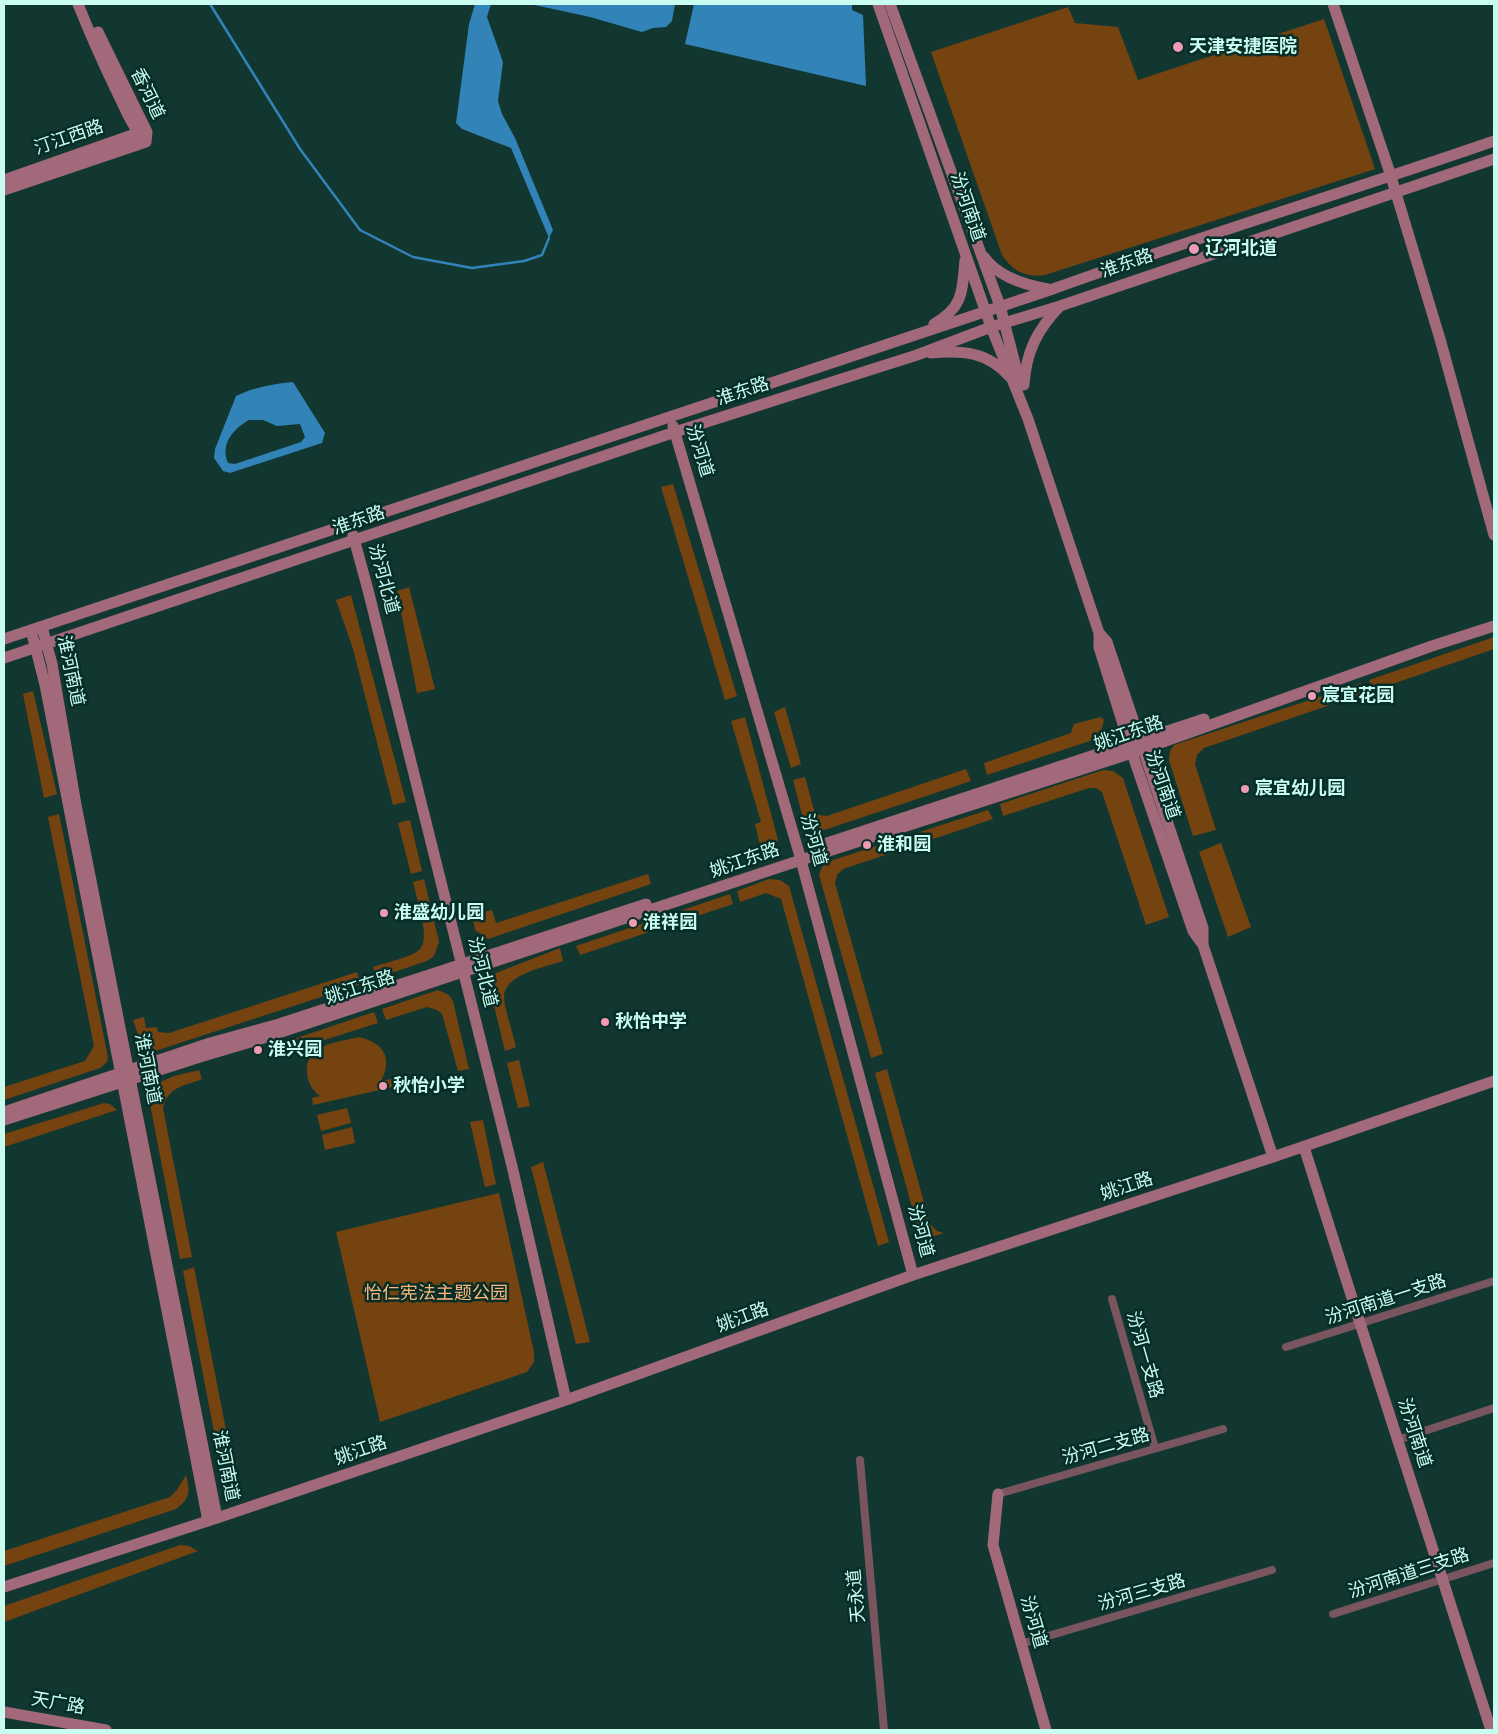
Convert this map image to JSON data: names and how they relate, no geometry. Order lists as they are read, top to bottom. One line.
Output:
{"streets":{"main road":["香河道","汀江西路","汾河南道","淮东路","汾河道","汾河北道","淮河南道","姚江东路","姚江路","天广路"],"street":["汾河南道一支路","汾河一支路","汾河二支路","汾河南道三支路","汾河三支路","天永道"]},"crossings":[["香河道","汀江西路"],["汾河南道","淮东路"],["汾河南道","姚江东路"],["汾河南道","姚江路"],["汾河南道","汾河南道一支路"],["汾河南道","汾河南道三支路"],["淮东路","汾河道"],["淮东路","汾河北道"],["淮东路","淮河南道"],["汾河道","姚江东路"],["汾河道","姚江路"],["汾河道","汾河二支路"],["汾河道","汾河三支路"],["汾河北道","姚江东路"],["汾河北道","姚江路"],["淮河南道","姚江东路"],["淮河南道","姚江路"],["汾河一支路","汾河二支路"]],"parks":["怡仁宪法主题公园"],"places":["天津安捷医院","辽河北道","宸宜花园","宸宜幼儿园","淮和园","淮盛幼儿园","淮祥园","秋怡中学","淮兴园","秋怡小学"]}
